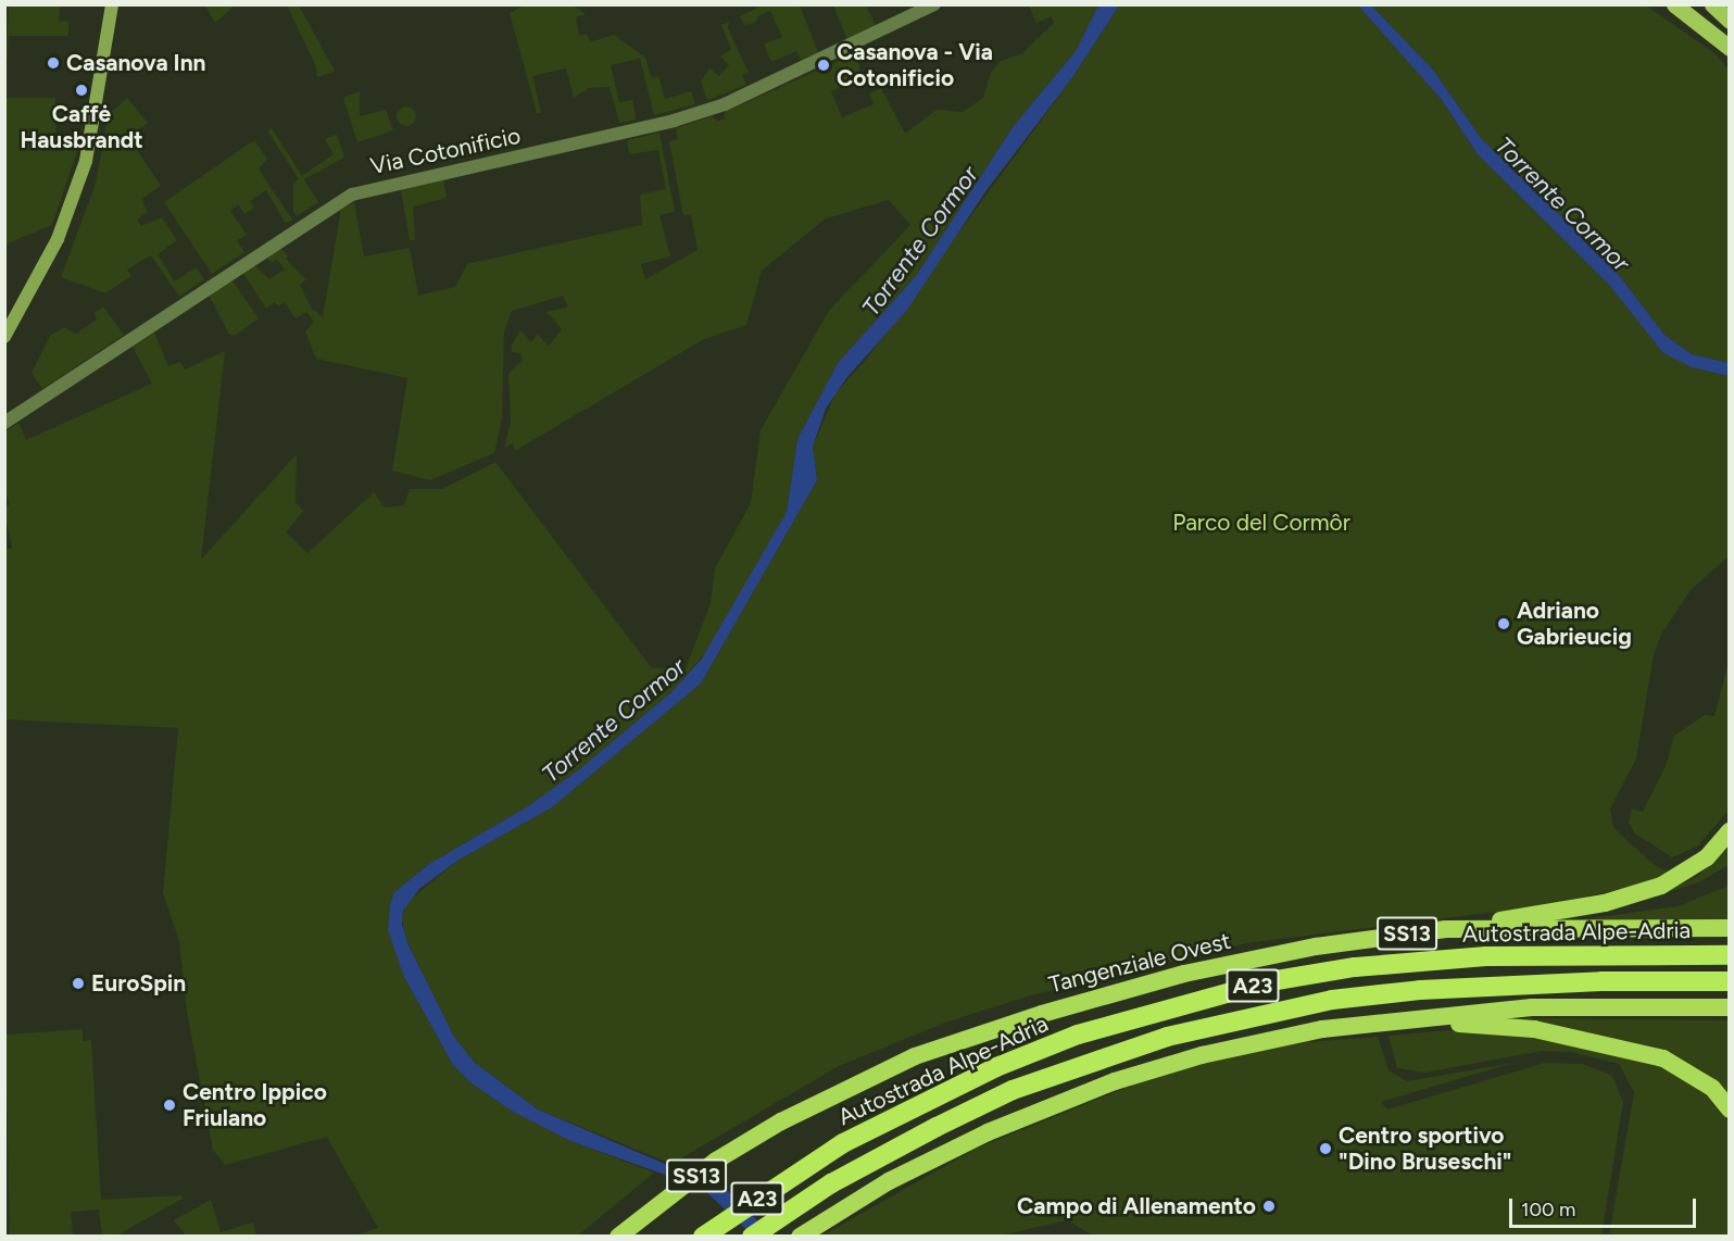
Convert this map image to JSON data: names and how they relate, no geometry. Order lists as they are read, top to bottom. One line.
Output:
{"streets":{"highway":["Autostrada Alpe-Adria","SS13","Tangenziale Ovest","A23"],"street":["Via Cotonificio"]},"water":["Torrente Cormor"],"parks":["Parco del Cormôr"],"places":["Casanova Inn","Casanova - Via Cotonificio","Caffė Hausbrandt","Adriano Gabrieucig","EuroSpin","Centro Ippico Friulano","Centro sportivo \"Dino Bruseschi\"","Campo di Allenamento"],"scale_bar":"100 m"}
